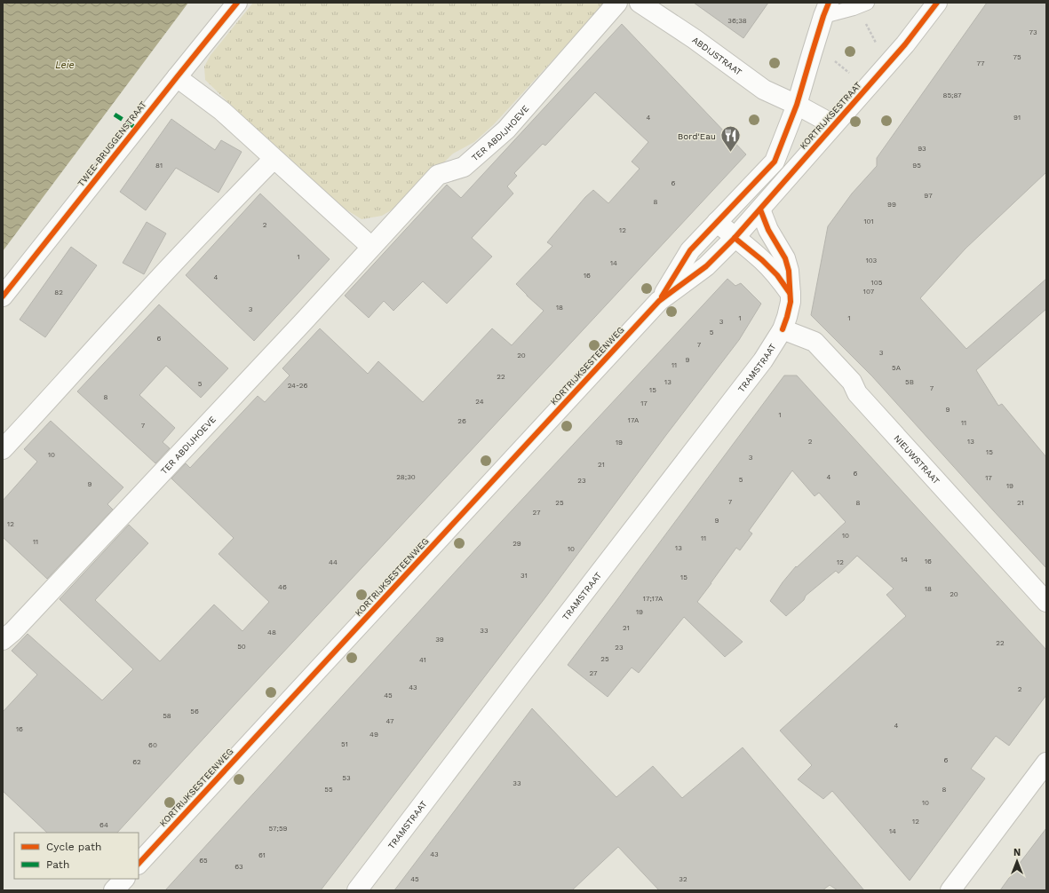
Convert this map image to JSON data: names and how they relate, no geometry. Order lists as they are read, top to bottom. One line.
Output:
{"streets":{"street":["ABDIJSTRAAT","KORTRIJKSESTRAAT","TER ABDIJHOEVE","TWEE-BRUGGENSTRAAT","KORTRIJKSESTEENWEG","TRAMSTRAAT","NIEUWSTRAAT"]},"crossings":[["ABDIJSTRAAT","KORTRIJKSESTRAAT"],["ABDIJSTRAAT","KORTRIJKSESTEENWEG"],["KORTRIJKSESTRAAT","KORTRIJKSESTEENWEG"],["KORTRIJKSESTRAAT","TRAMSTRAAT"],["TRAMSTRAAT","NIEUWSTRAAT"]],"water":["Leie"],"places":{"restaurant":["Bord'Eau"]},"house_numbers":["36;38","73","75","77","85;87","4","91","93","81","95","6","97","8","99","101","2","12","1","103","14","16","4","105","107","82","18","3","1","1","3","5","6","7","3","20","9","11","5A","22","13","5B","5","24-26","7","15","8","24","17","9","1","17A","26","11","7","2","13","19","15","10","3","21","6","28;30","4","17","5","23","9","19","7","25","8","21","27","9","12","10","11","11","29","13","10","14","16","44","12","31","15","46","18","20","17;17A","19","21","33","48","39","22","50","23","25","41","27","43","2","45","56","58","47","4","16","49","51","60","6","62","53","33","55","8","10","12","64","57;59","14","43","61","65","63","45","32"],"legend":["Cycle path","Path"],"north":"top"}
